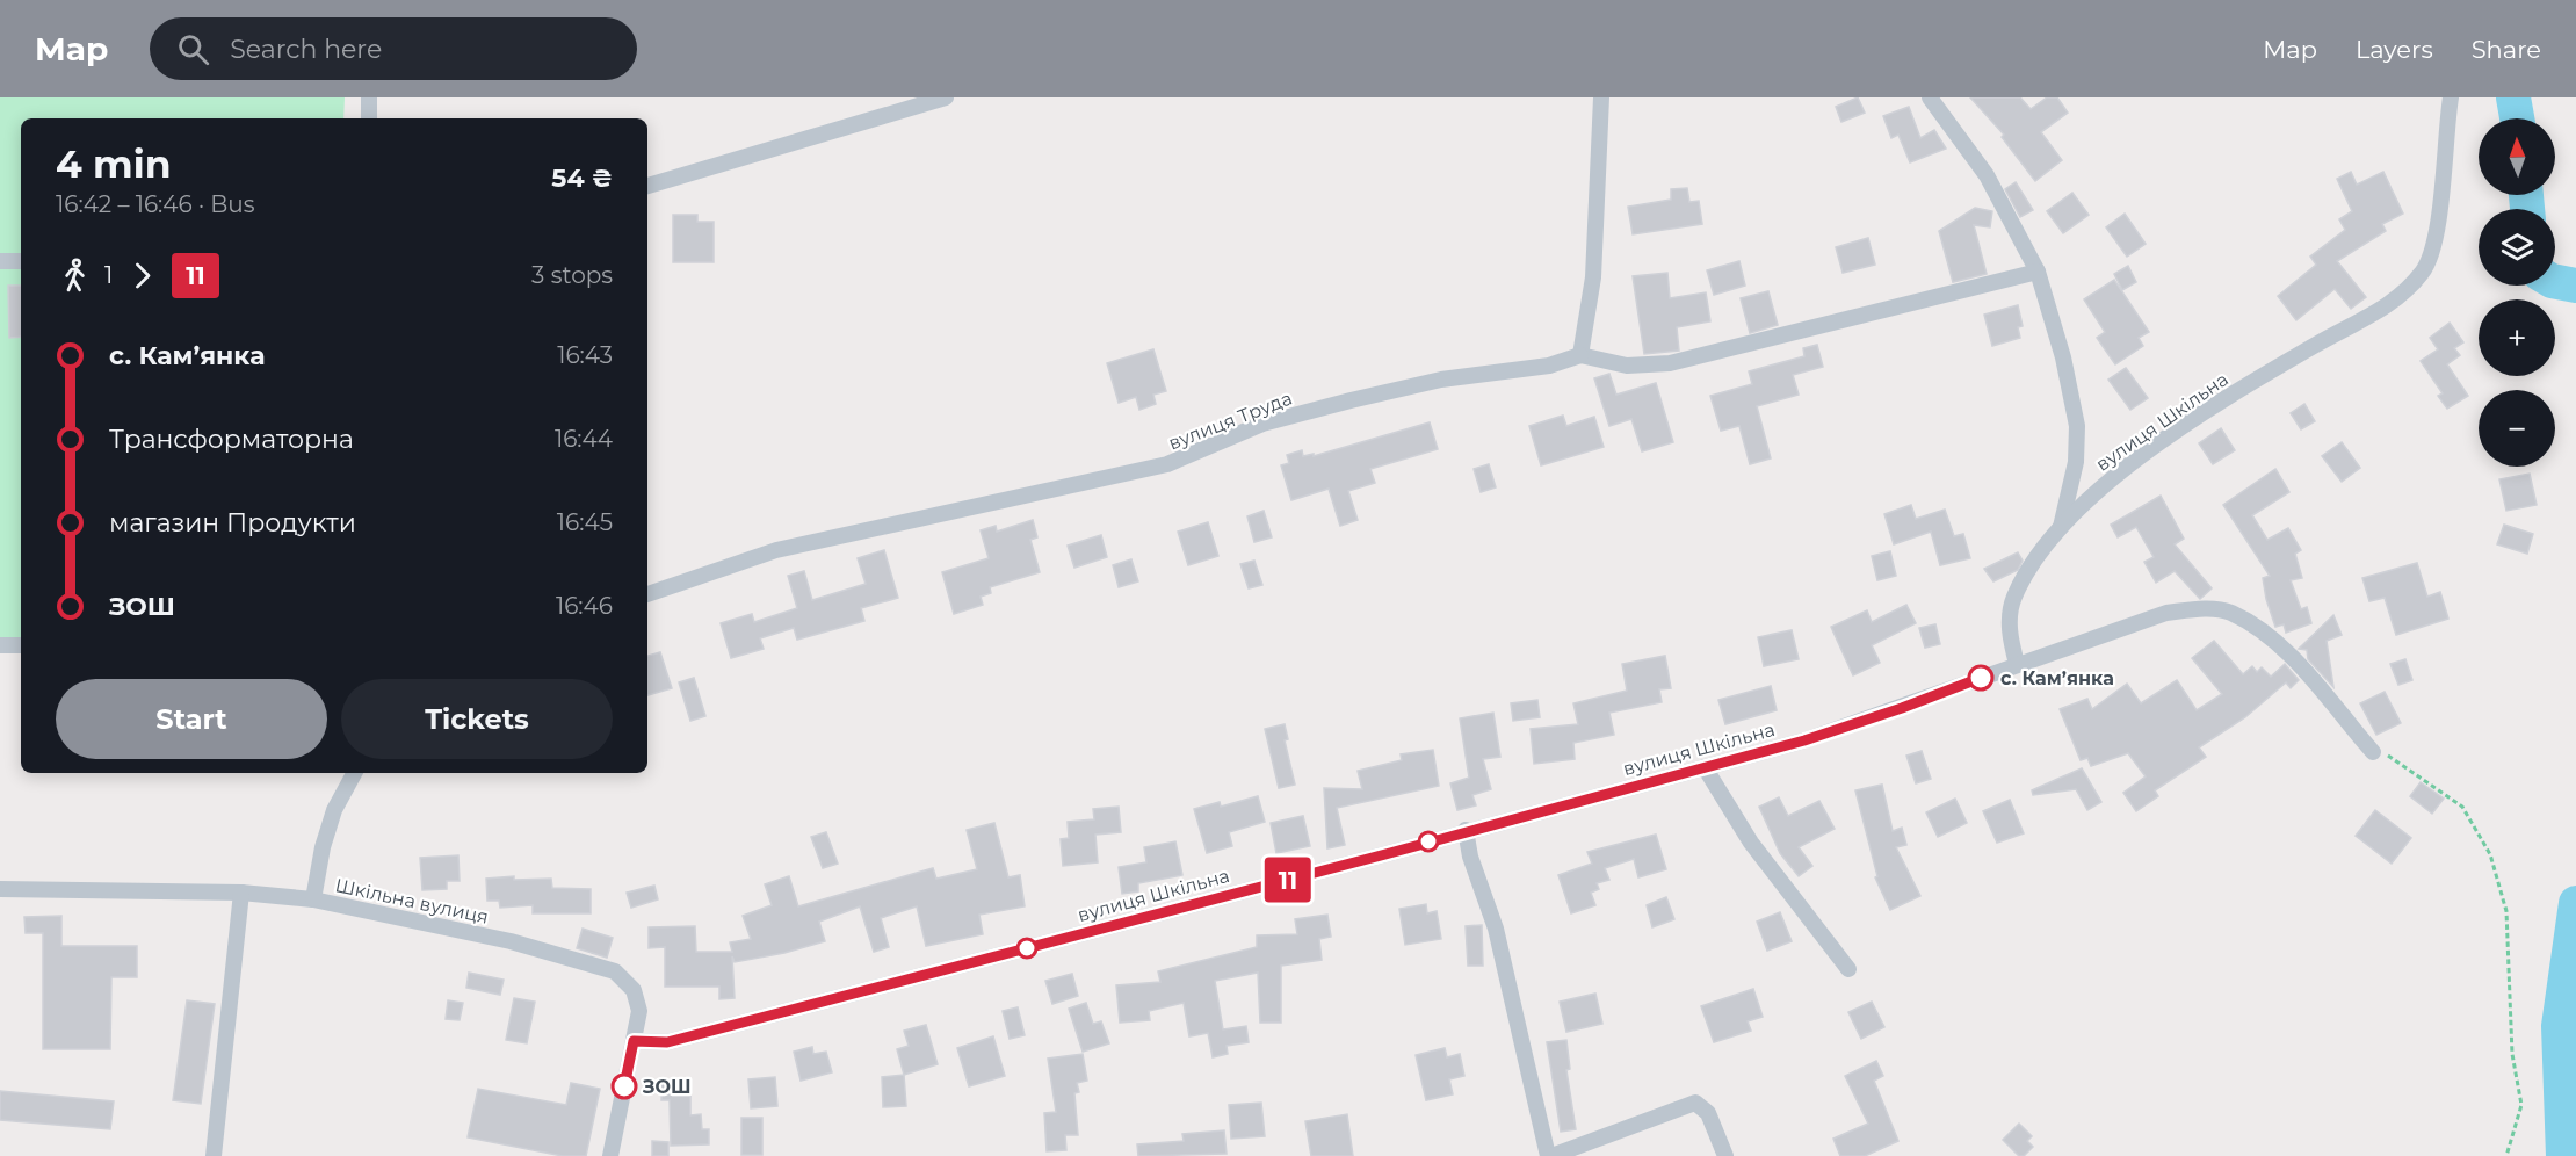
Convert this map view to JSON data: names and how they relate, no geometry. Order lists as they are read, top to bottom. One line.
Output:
{"streets":{"street":["вулиця Труда","вулиця Шкільна","Шкільна вулиця"]},"crossings":[["вулиця Шкільна","Шкільна вулиця"]],"places":["с. Кам’янка","ЗОШ"],"lines":["bus line 11"],"north":"top","page":{"header":"Map","search":"Search here","nav":["Map","Layers","Share"],"on_map":"11","map_buttons":["+","−"],"heading":["4 min","16:42 – 16:46 · Bus","54 ₴"],"legs":["1","11","3 stops"],"list":[{"name":"с. Кам’янка","value":"16:43"},{"name":"Трансформаторна","value":"16:44"},{"name":"магазин Продукти","value":"16:45"},{"name":"ЗОШ","value":"16:46"}],"buttons":["Start","Tickets"]}}
